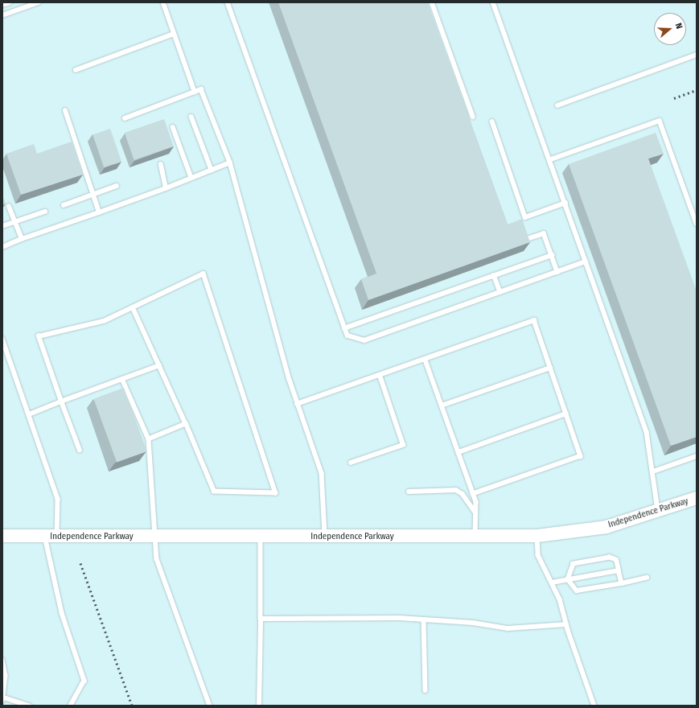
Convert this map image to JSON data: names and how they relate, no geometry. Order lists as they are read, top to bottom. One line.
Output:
{"streets":{"main road":["Independence Parkway"]},"north":"right"}
